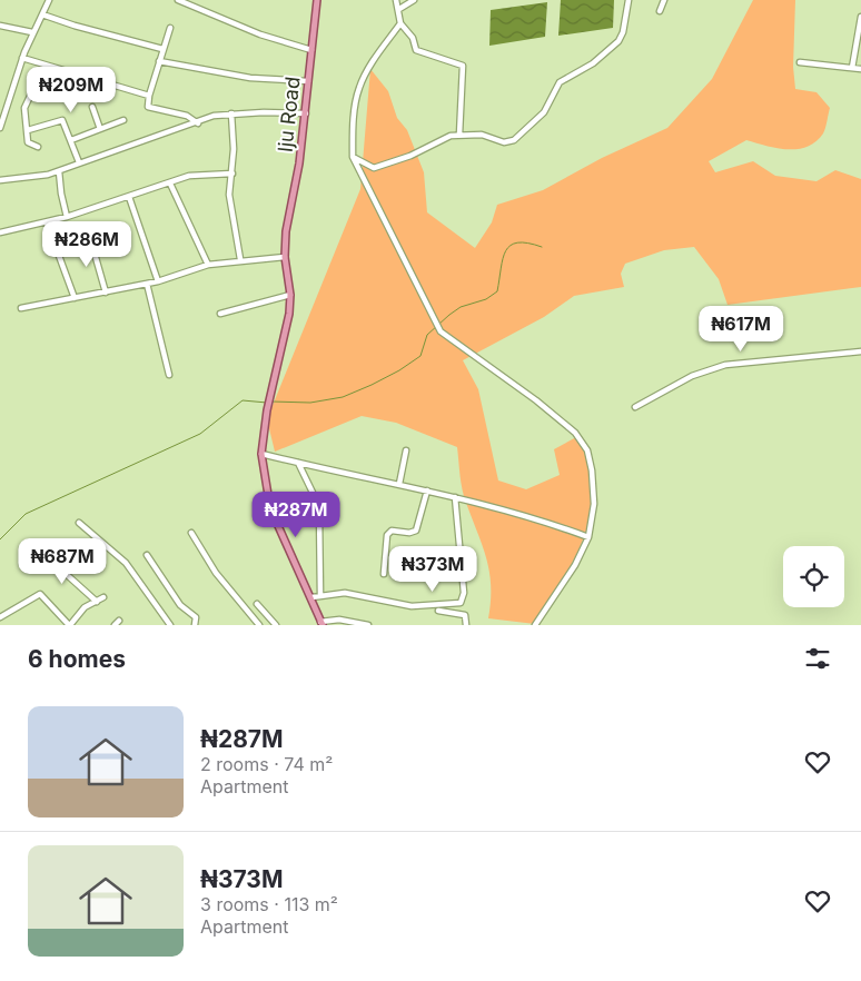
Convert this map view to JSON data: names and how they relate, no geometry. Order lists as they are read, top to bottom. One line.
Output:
{"streets":{"main road":["Iju Road"]},"page":{"price":["₦209M","₦286M","₦617M","₦287M","₦687M","₦373M"],"heading":"6 homes","list":[{"name":"₦287M","note":"2 rooms · 74 m² · Apartment"},{"name":"₦373M","note":"3 rooms · 113 m² · Apartment"}]}}
